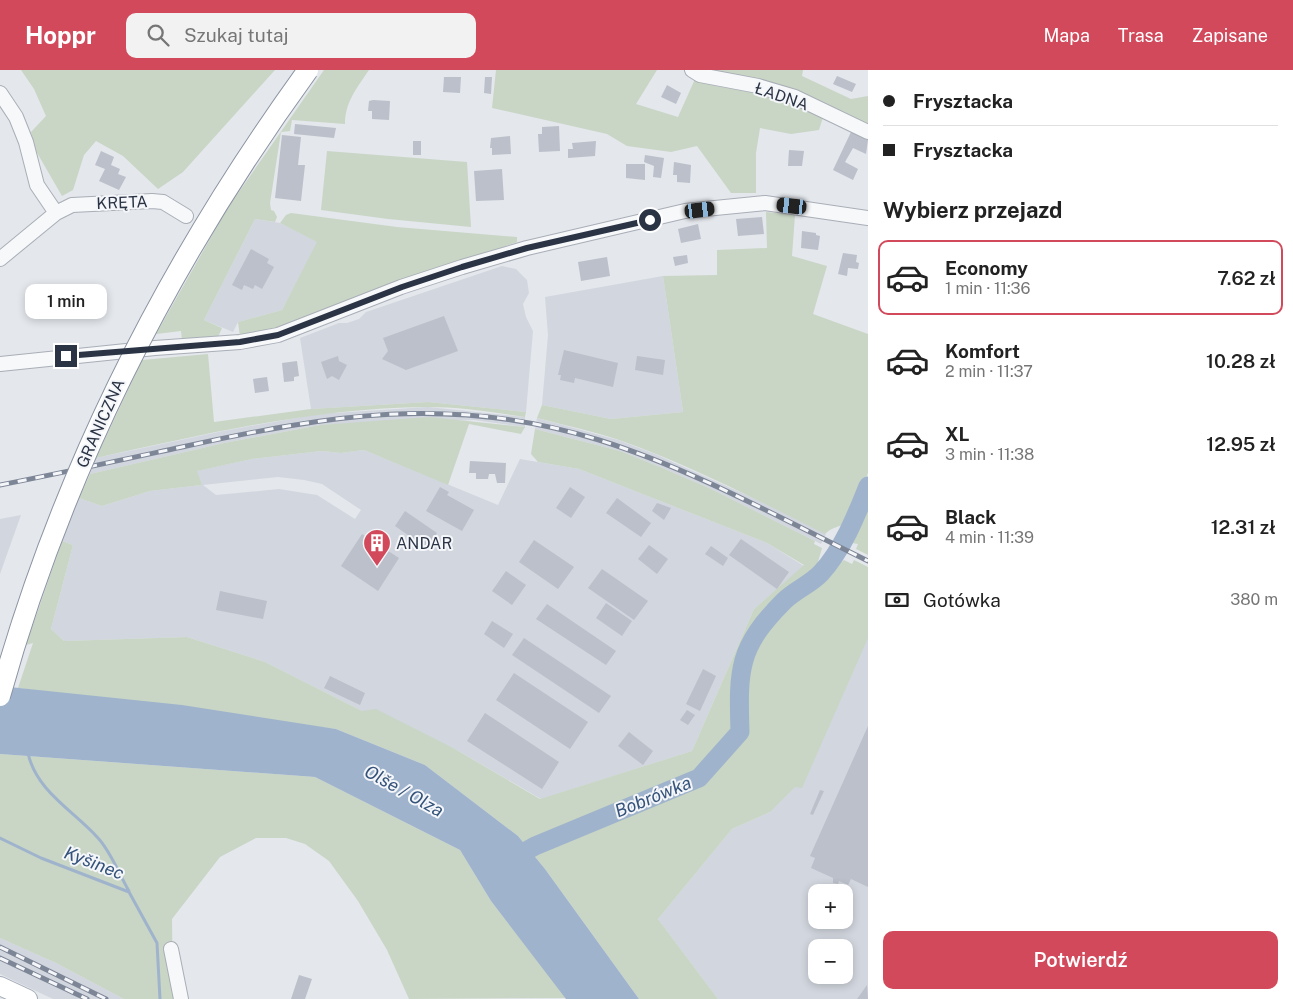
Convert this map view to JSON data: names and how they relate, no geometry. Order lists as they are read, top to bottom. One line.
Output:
{"streets":{"highway":["GRANICZNA"],"street":["ŁADNA","KRĘTA"]},"water":["Olše / Olza","Bobrówka","Kyšinec"],"places":{"building":["ANDAR"]},"page":{"header":"Hoppr","search":"Szukaj tutaj","nav":["Mapa","Trasa","Zapisane"],"banner":["Frysztacka","Frysztacka"],"heading":"Wybierz przejazd","list":[{"name":"Economy","note":"1 min · 11:36","value":"7.62 zł"},{"name":"Komfort","note":"2 min · 11:37","value":"10.28 zł"},{"name":"XL","note":"3 min · 11:38","value":"12.95 zł"},{"name":"Black","note":"4 min · 11:39","value":"12.31 zł"}],"bubble":"1 min","pay":["Gotówka","380 m"],"map_buttons":["+","−"],"buttons":"Potwierdź"}}
